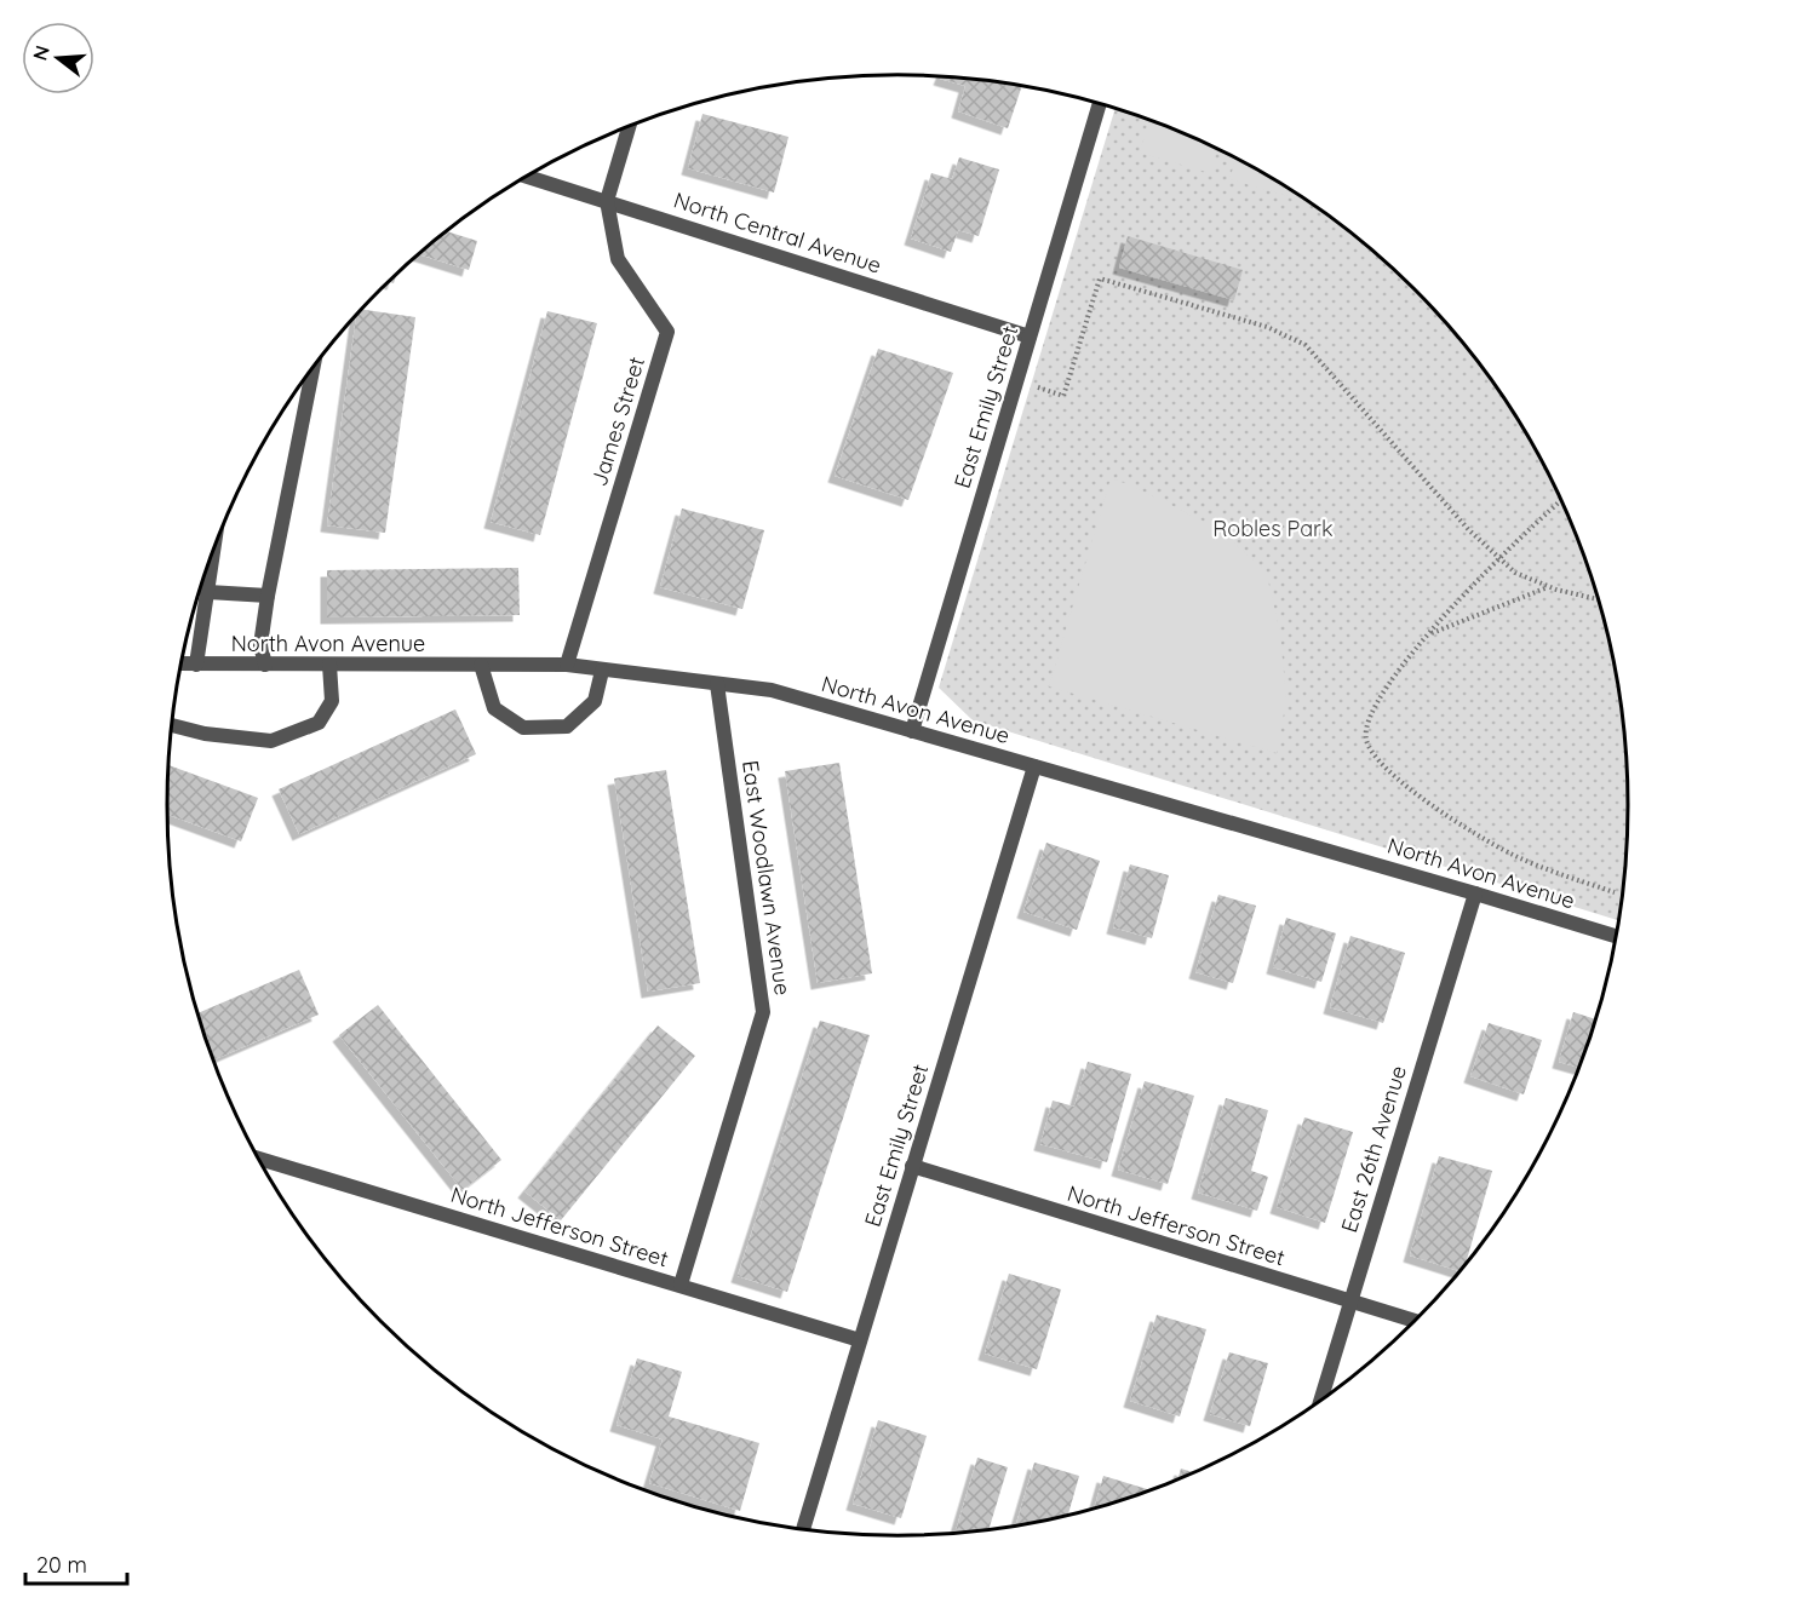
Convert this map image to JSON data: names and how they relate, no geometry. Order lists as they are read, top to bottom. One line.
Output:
{"streets":{"street":["North Central Avenue","East Emily Street","James Street","North Avon Avenue","East Woodlawn Avenue","East 26th Avenue","North Jefferson Street"]},"crossings":[["North Central Avenue","East Emily Street"],["North Central Avenue","James Street"],["East Emily Street","North Avon Avenue"],["East Emily Street","North Jefferson Street"],["James Street","North Avon Avenue"],["North Avon Avenue","East Woodlawn Avenue"],["North Avon Avenue","East 26th Avenue"],["East Woodlawn Avenue","North Jefferson Street"],["East 26th Avenue","North Jefferson Street"]],"parks":["Robles Park"],"scale_bar":"20 m","north":"left"}
